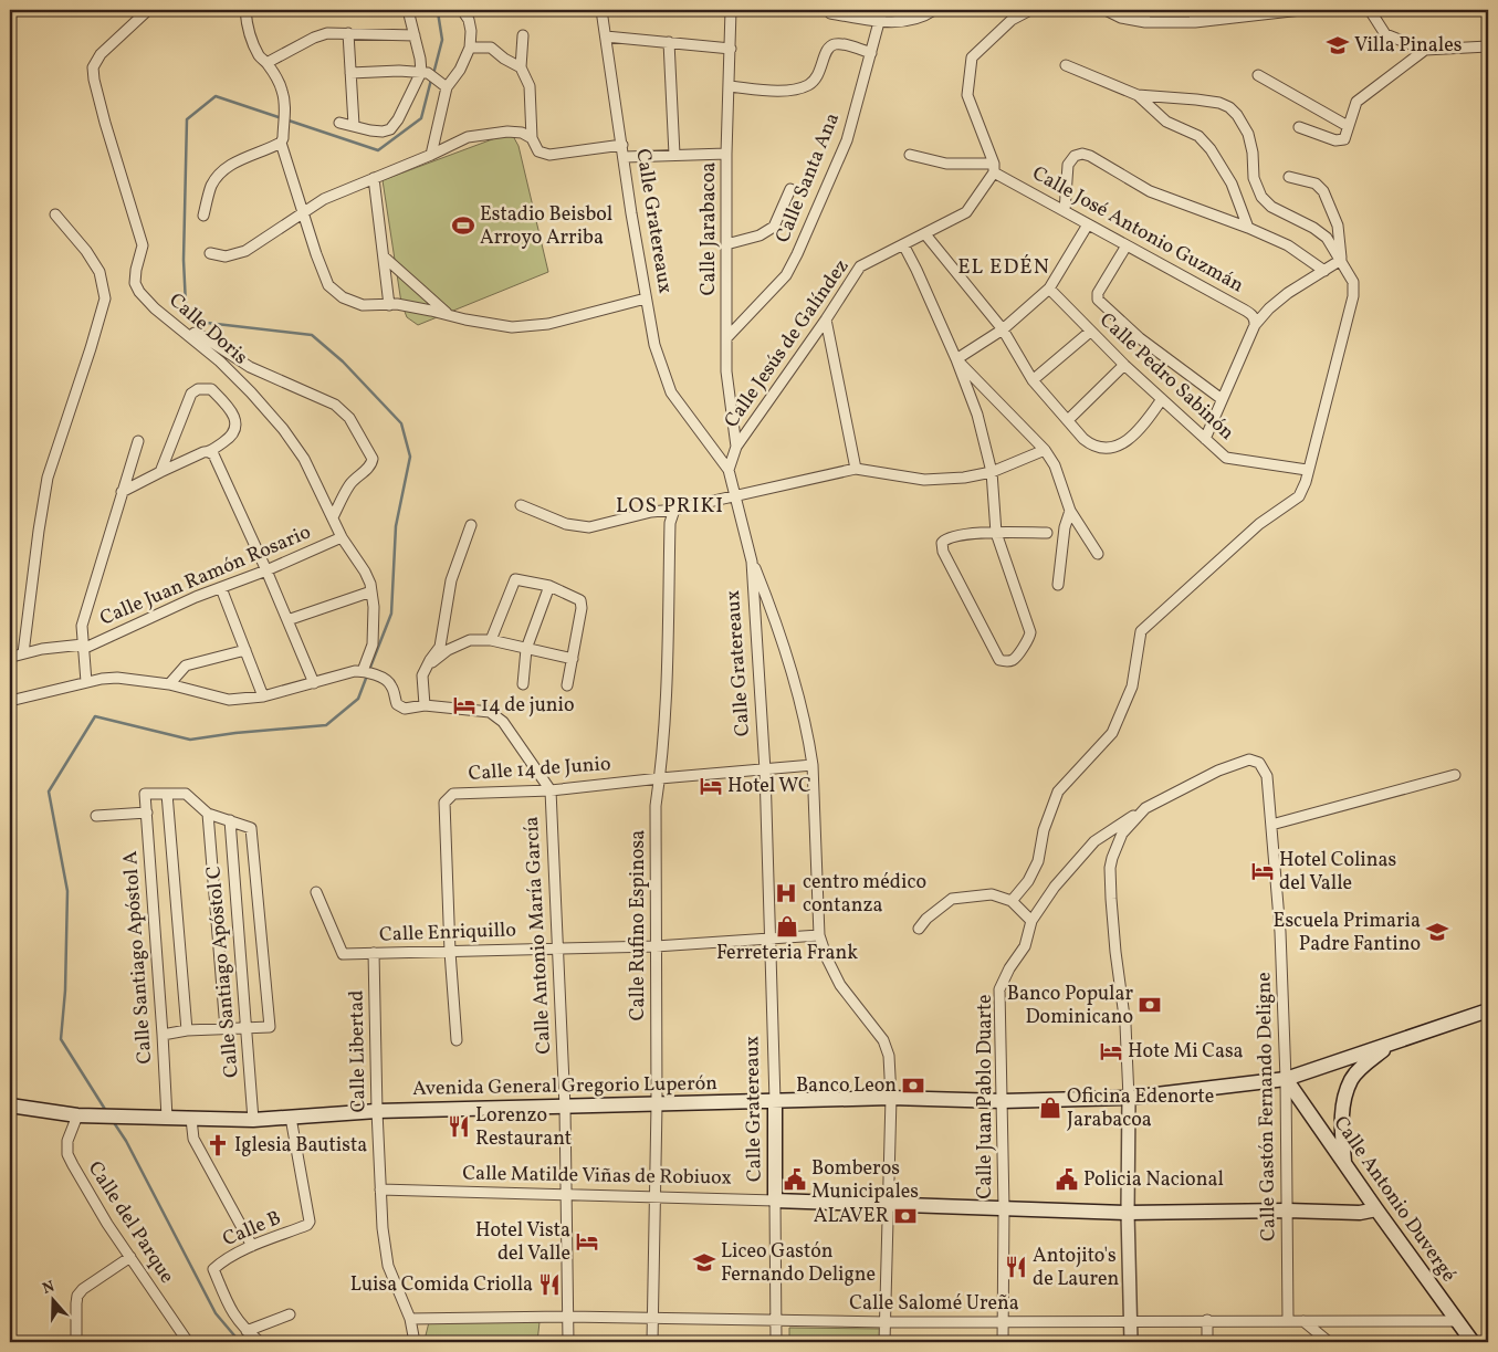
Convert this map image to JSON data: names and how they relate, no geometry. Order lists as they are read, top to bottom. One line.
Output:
{"streets":{"main road":["Calle Gratereaux","Avenida General Gregorio Luperón","Calle Matilde Viñas de Robiuox","Calle Antonio Duvergé"],"street":["Calle Santa Ana","Calle Jarabacoa","Calle José Antonio Guzmán","Calle Doris","Calle Jesús de Galíndez","Calle Pedro Sabinón","Calle Juan Ramón Rosario","Calle 14 de Junio","Calle Rufino Espinosa","Calle Enriquillo","Calle Antonio María García","Calle Santiago Apóstol A","Calle Santiago Apóstol C","Calle Libertad","Calle Juan Pablo Duarte","Calle Gastón Fernando Deligne","Calle del Parque","Calle B","Calle Salomé Ureña"]},"crossings":[["Calle Santa Ana","Calle Jarabacoa"],["Calle Gratereaux","Calle Jesús de Galíndez"],["Calle Gratereaux","Calle 14 de Junio"],["Calle Gratereaux","Calle Enriquillo"],["Calle Gratereaux","Avenida General Gregorio Luperón"],["Calle Gratereaux","Calle Matilde Viñas de Robiuox"],["Calle Gratereaux","Calle Salomé Ureña"],["Calle Jarabacoa","Calle Jesús de Galíndez"],["Calle José Antonio Guzmán","Calle Jesús de Galíndez"],["Calle Doris","Calle Juan Ramón Rosario"],["Calle 14 de Junio","Calle Rufino Espinosa"],["Calle 14 de Junio","Calle Enriquillo"],["Calle 14 de Junio","Calle Antonio María García"],["Calle Rufino Espinosa","Calle Enriquillo"],["Calle Rufino Espinosa","Avenida General Gregorio Luperón"],["Calle Rufino Espinosa","Calle Matilde Viñas de Robiuox"],["Calle Rufino Espinosa","Calle Salomé Ureña"],["Calle Enriquillo","Calle Antonio María García"],["Calle Enriquillo","Calle Libertad"],["Calle Antonio María García","Avenida General Gregorio Luperón"],["Calle Antonio María García","Calle Matilde Viñas de Robiuox"],["Calle Antonio María García","Calle Salomé Ureña"],["Calle Santiago Apóstol A","Avenida General Gregorio Luperón"],["Calle Santiago Apóstol C","Avenida General Gregorio Luperón"],["Calle Libertad","Avenida General Gregorio Luperón"],["Calle Libertad","Calle Matilde Viñas de Robiuox"],["Calle Libertad","Calle Salomé Ureña"],["Avenida General Gregorio Luperón","Calle Juan Pablo Duarte"],["Avenida General Gregorio Luperón","Calle Gastón Fernando Deligne"],["Avenida General Gregorio Luperón","Calle Antonio Duvergé"],["Avenida General Gregorio Luperón","Calle del Parque"],["Avenida General Gregorio Luperón","Calle B"],["Calle Juan Pablo Duarte","Calle Gastón Fernando Deligne"],["Calle Juan Pablo Duarte","Calle Matilde Viñas de Robiuox"],["Calle Juan Pablo Duarte","Calle Salomé Ureña"],["Calle Gastón Fernando Deligne","Calle Matilde Viñas de Robiuox"],["Calle Gastón Fernando Deligne","Calle Antonio Duvergé"],["Calle Gastón Fernando Deligne","Calle Salomé Ureña"],["Calle Matilde Viñas de Robiuox","Calle Antonio Duvergé"],["Calle Antonio Duvergé","Calle Salomé Ureña"]],"districts":["EL EDÉN","LOS PRIKI"],"places":{"school or university":["Villa Pinales","Escuela Primaria Padre Fantino","Liceo Gastón Fernando Deligne"],"sports":["Estadio Beisbol Arroyo Arriba"],"hotel":["14 de junio","Hotel WC","Hotel Colinas del Valle","Hote Mi Casa","Hotel Vista del Valle"],"hospital":["centro médico contanza"],"shop":["Ferreteria Frank","Oficina Edenorte Jarabacoa"],"bank":["Banco Popular Dominicano","Banco Leon","ALAVER"],"restaurant":["Lorenzo Restaurant","Antojito's de Lauren","Luisa Comida Criolla"],"church":["Iglesia Bautista"],"public building":["Bomberos Municipales","Policia Nacional"]},"north":"top"}
